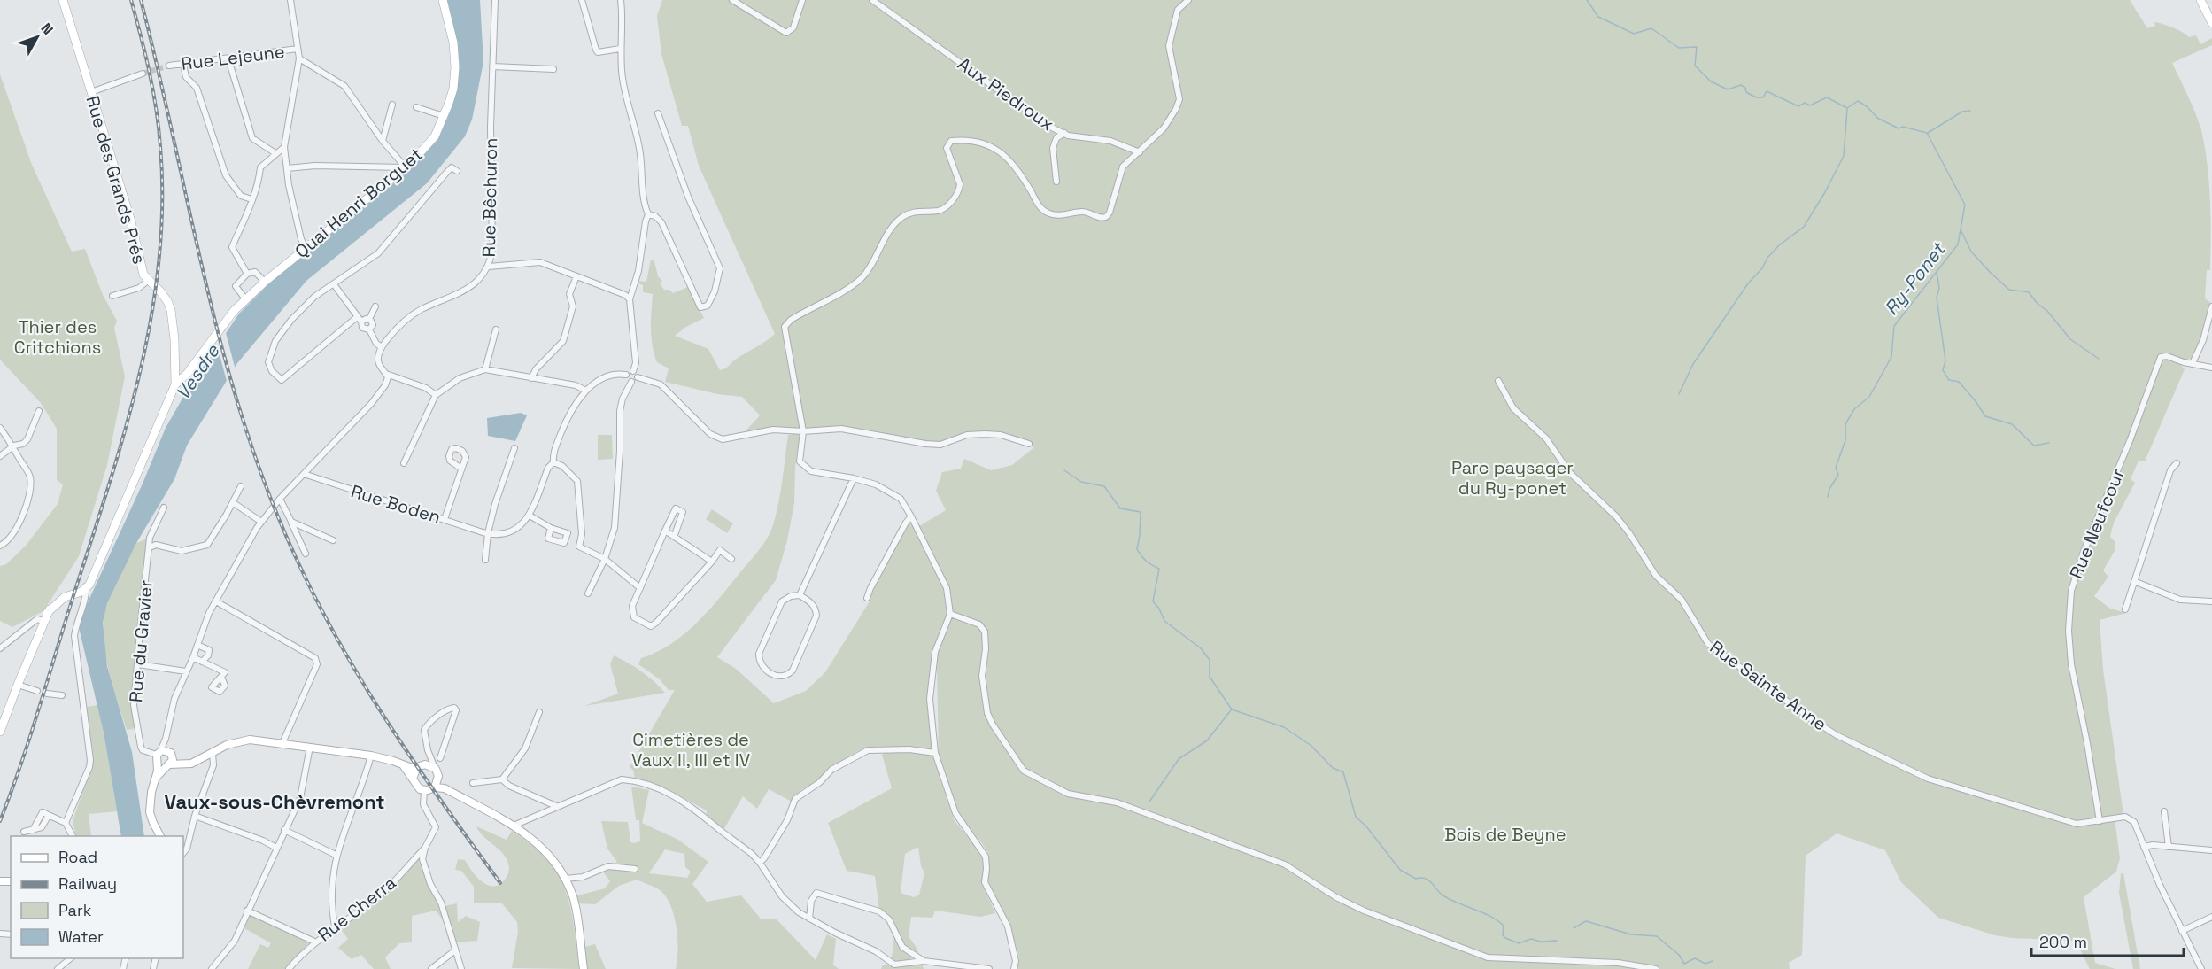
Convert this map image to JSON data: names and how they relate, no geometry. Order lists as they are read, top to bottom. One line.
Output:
{"streets":{"main road":["Rue des Grands Prés","Quai Henri Borguet"],"street":["Rue Lejeune","Aux Piedroux","Rue Bêchuron","Rue Boden","Rue Neufcour","Rue du Gravier","Rue Sainte Anne","Rue Cherra"]},"crossings":[["Rue des Grands Prés","Quai Henri Borguet"],["Rue Neufcour","Rue Sainte Anne"]],"districts":["Vaux-sous-Chèvremont"],"water":["Ry-Ponet","Vesdre"],"parks":["Thier des Critchions","Parc paysager du Ry-ponet","Cimetières de Vaux II, III et IV","Bois de Beyne"],"legend":["Road","Railway","Park","Water"],"scale_bar":"200 m","north":"top right"}
